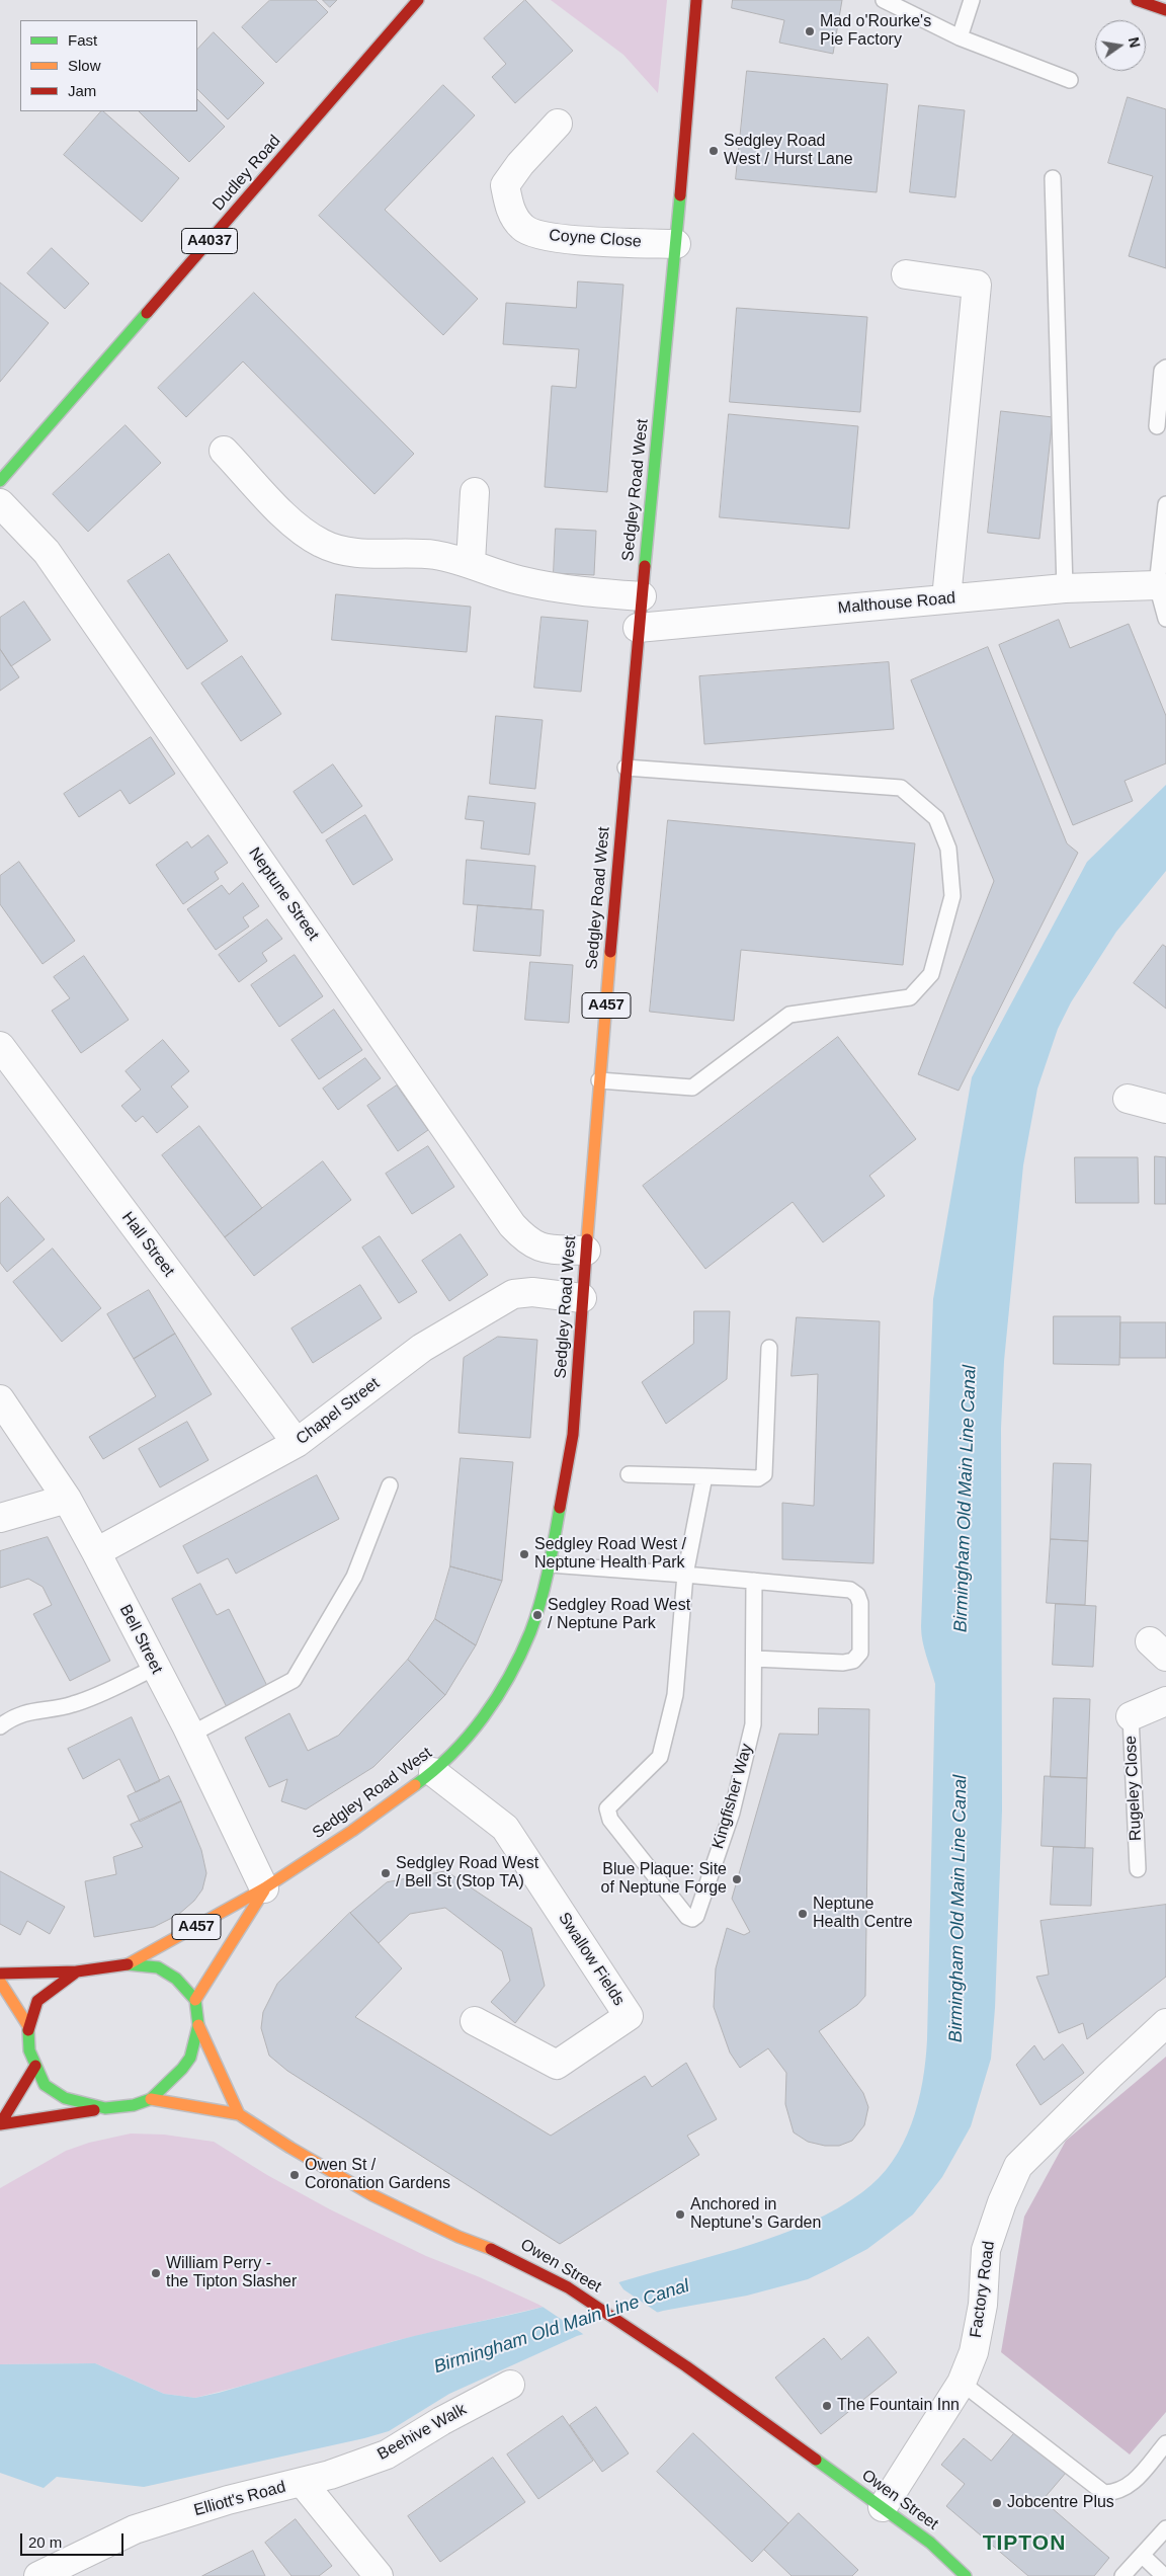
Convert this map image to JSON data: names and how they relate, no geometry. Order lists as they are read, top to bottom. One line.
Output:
{"streets":{"main road":["Dudley Road","A4037","Sedgley Road West","A457","Owen Street"],"street":["Coyne Close","Malthouse Road","Neptune Street","Hall Street","Chapel Street","Bell Street","Rugeley Close","Swallow Fields","Factory Road","Beehive Walk","Elliott's Road"],"lane":["Kingfisher Way"]},"crossings":[["Coyne Close","Sedgley Road West"],["Sedgley Road West","Malthouse Road"],["Sedgley Road West","Neptune Street"],["Sedgley Road West","A457"],["Sedgley Road West","Chapel Street"],["Sedgley Road West","Bell Street"],["Sedgley Road West","Swallow Fields"],["Hall Street","Chapel Street"],["Chapel Street","Bell Street"],["Owen Street","Factory Road"],["Beehive Walk","Elliott's Road"]],"districts":["TIPTON"],"water":["Birmingham Old Main Line Canal"],"places":["Mad o'Rourke's Pie Factory","Sedgley Road West / Hurst Lane","Sedgley Road West / Neptune Health Park","Sedgley Road West / Neptune Park","Sedgley Road West / Bell St (Stop TA)","Blue Plaque: Site of Neptune Forge","Neptune Health Centre","Owen St / Coronation Gardens","Anchored in Neptune's Garden","William Perry - the Tipton Slasher","The Fountain Inn","Jobcentre Plus"],"legend":["Fast","Slow","Jam"],"scale_bar":"20 m","north":"right"}
